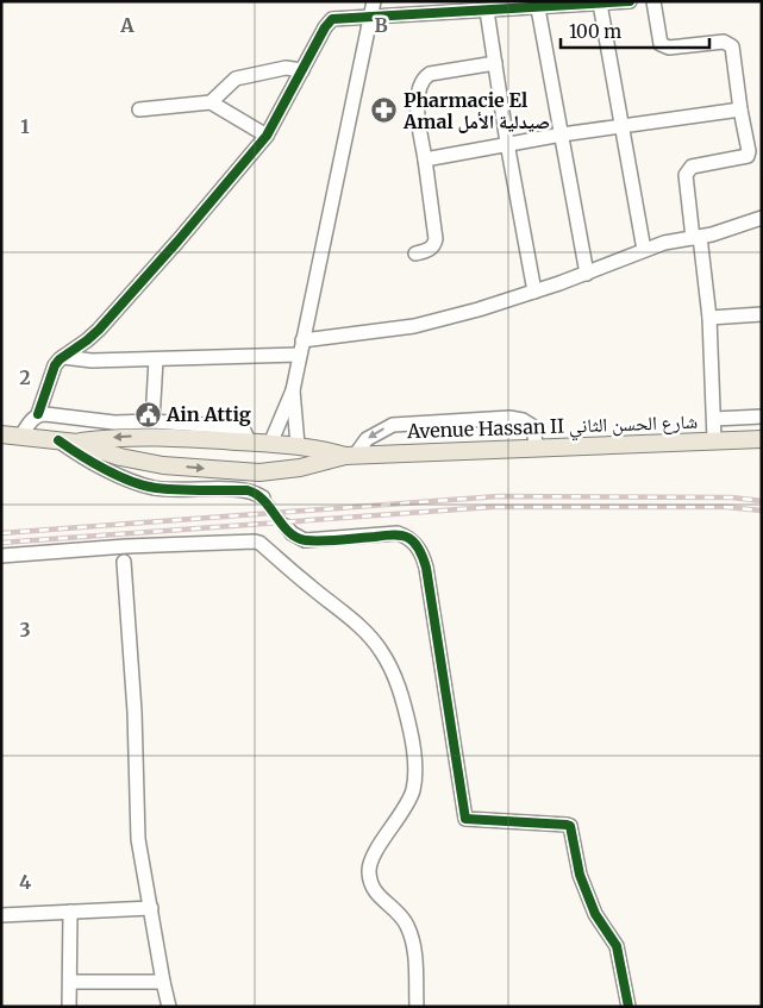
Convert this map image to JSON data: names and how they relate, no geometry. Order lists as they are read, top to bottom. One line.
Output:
{"streets":{"main road":["Avenue Hassan II شارع الحسن الثاني"]},"places":{"pharmacy":["Pharmacie El Amal صيدلية الأمل"],"public building":["Ain Attig"]},"scale_bar":"100 m","grid":{"columns":["A","B"],"rows":["1","2","3","4"]}}
